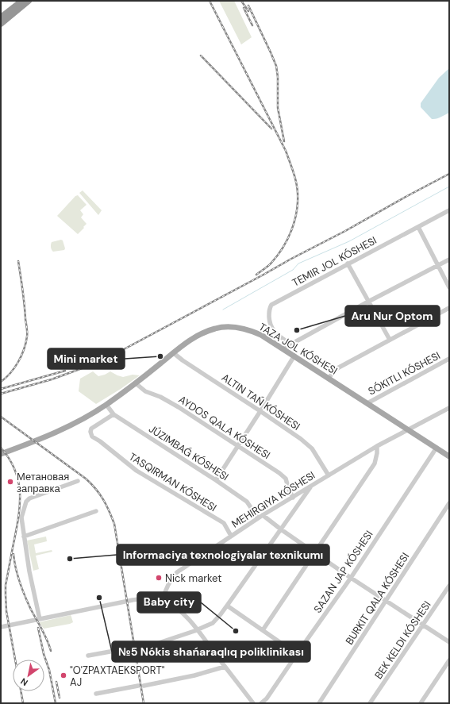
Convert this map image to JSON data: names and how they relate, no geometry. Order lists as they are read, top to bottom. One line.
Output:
{"streets":{"main road":["TAZA JOL KÓSHESI"],"street":["TEMIR JOL KÓSHESI","SÓKITLI KÓSHESI","AYDOS QALA KÓSHESI","JÚZIMBAǴ KÓSHESI","MEHIRGIYA KÓSHESI","SAZAN JAP KÓSHESI","BURKIT QALA KÓSHESI","BEK KELDI KÓSHESI"]},"crossings":[["TAZA JOL KÓSHESI","SÓKITLI KÓSHESI"],["TAZA JOL KÓSHESI","AYDOS QALA KÓSHESI"],["TAZA JOL KÓSHESI","JÚZIMBAǴ KÓSHESI"],["TAZA JOL KÓSHESI","MEHIRGIYA KÓSHESI"],["TAZA JOL KÓSHESI","SAZAN JAP KÓSHESI"],["AYDOS QALA KÓSHESI","MEHIRGIYA KÓSHESI"],["JÚZIMBAǴ KÓSHESI","MEHIRGIYA KÓSHESI"]],"places":["Aru Nur Optom","Mini market","Метановая заправка","Informaciya texnologiyalar texnikumı","Nick market","№5 Nókis shańaraqlıq poliklinikası","Baby city","\"O'ZPAXTAEKSPORT\" AJ"],"north":"bottom left"}
